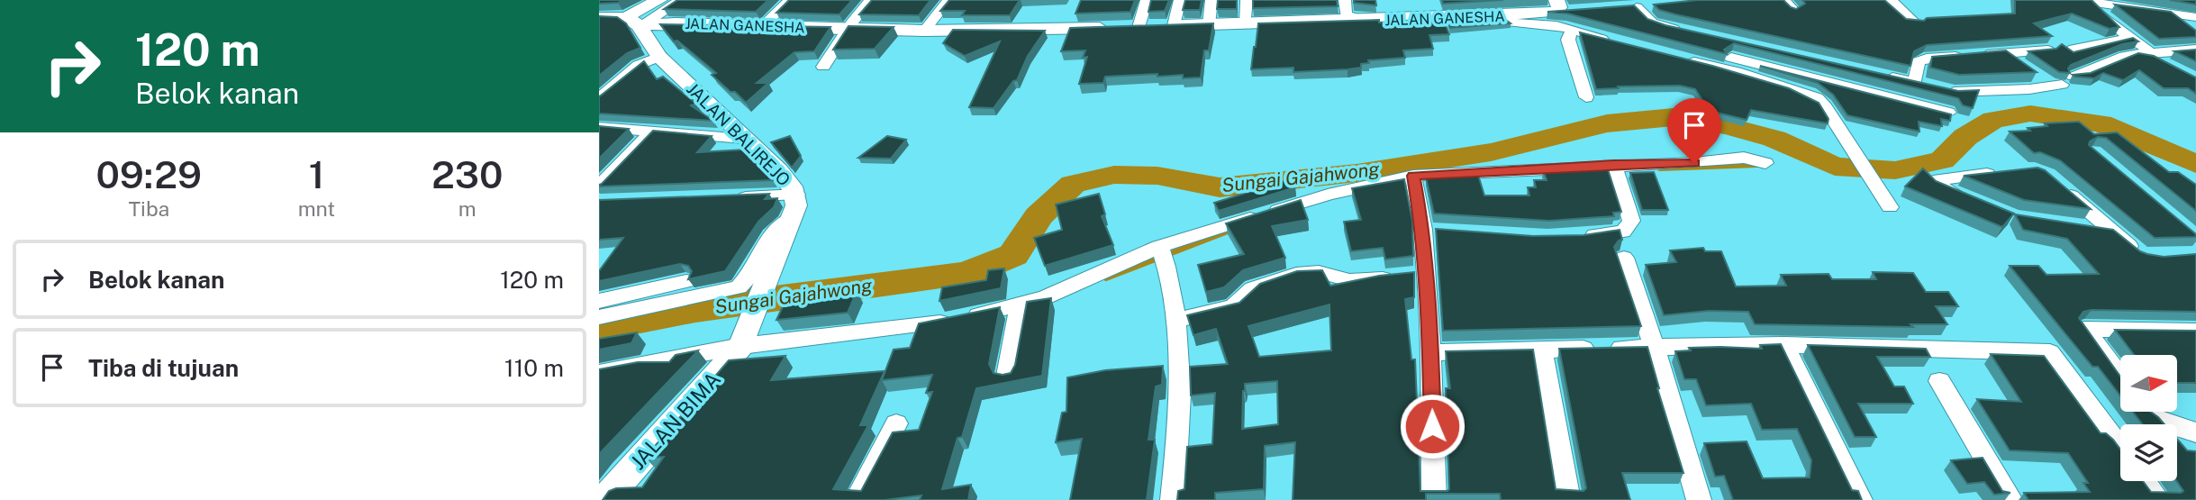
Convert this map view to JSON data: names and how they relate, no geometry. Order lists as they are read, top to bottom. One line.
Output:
{"streets":{"street":["JALAN GANESHA","JALAN BALIREJO","JALAN BIMA"]},"crossings":[["JALAN GANESHA","JALAN BALIREJO"],["JALAN BALIREJO","JALAN BIMA"]],"water":["Sungai Gajahwong"],"north":"right","page":{"turn":["120 m","Belok kanan"],"eta":["09:29","Tiba","1","mnt","230","m"],"list":[{"name":"Belok kanan","value":"120 m"},{"name":"Tiba di tujuan","value":"110 m"}]}}
